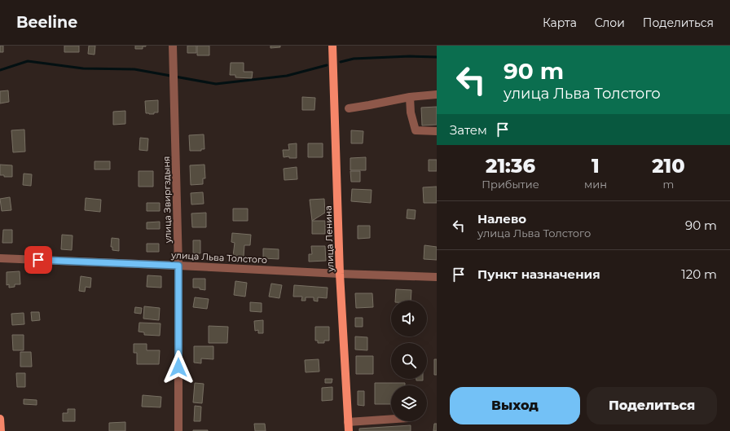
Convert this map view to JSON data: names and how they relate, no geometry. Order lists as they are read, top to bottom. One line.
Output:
{"streets":{"main road":["улица Ленина"],"street":["улица Звиргздыня","улица Льва Толстого"]},"crossings":[["улица Звиргздыня","улица Льва Толстого"],["улица Ленина","улица Льва Толстого"]],"page":{"header":"Beeline","nav":["Карта","Слои","Поделиться"],"turn":["90 m","улица Льва Толстого"],"then":"Затем","eta":["21:36","Прибытие","1","мин","210","m"],"list":[{"name":"Налево","note":"улица Льва Толстого","value":"90 m"},{"name":"Пункт назначения","value":"120 m"}],"buttons":["Выход","Поделиться"]}}
